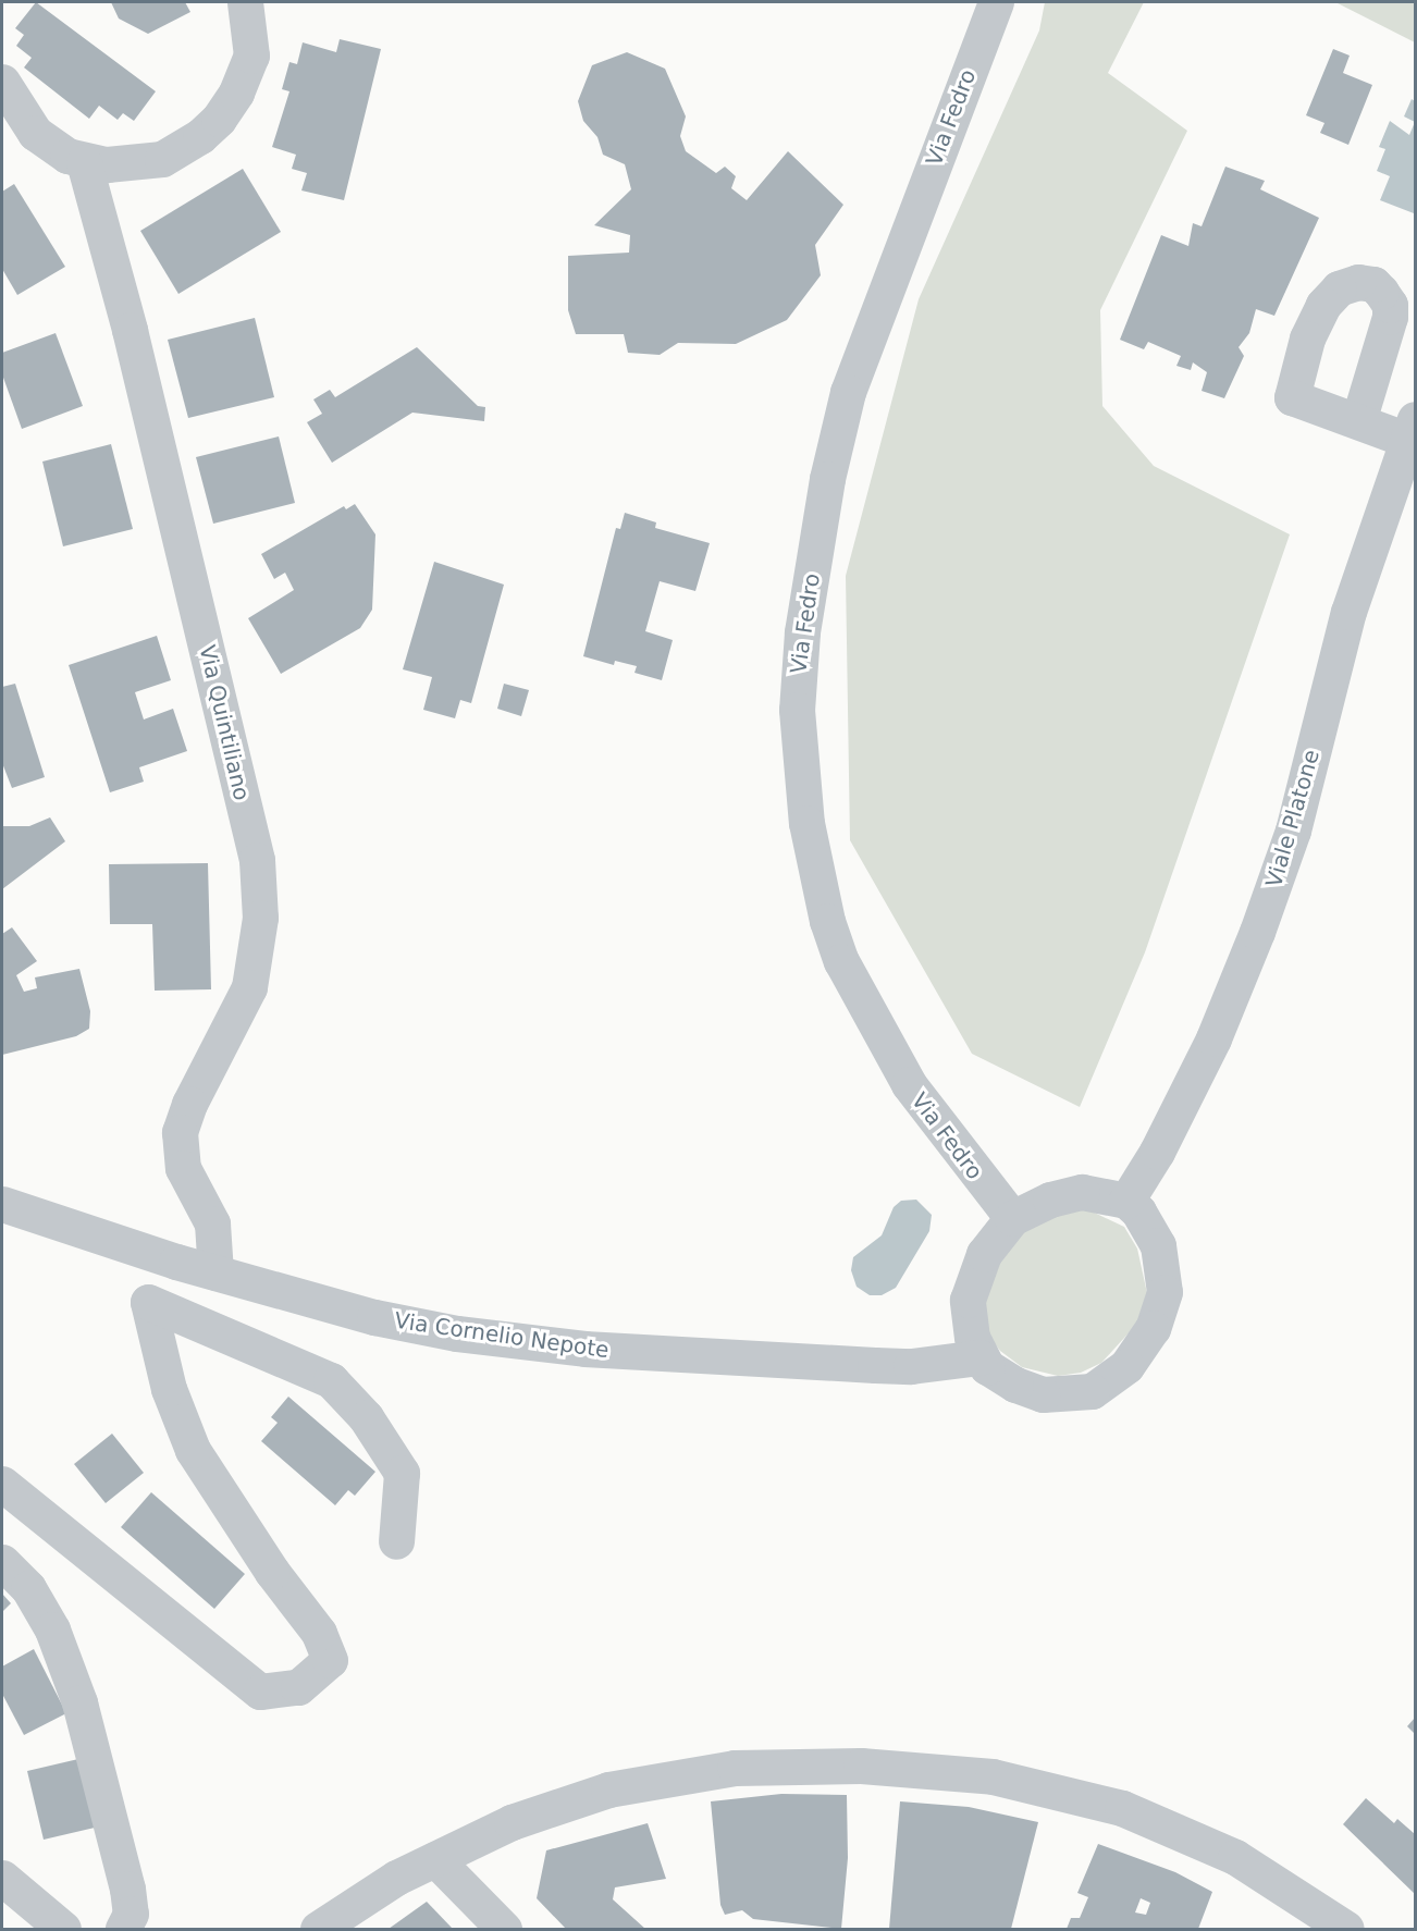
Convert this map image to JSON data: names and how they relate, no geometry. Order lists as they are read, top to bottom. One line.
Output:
{"streets":{"street":["Via Fedro","Via Quintiliano","Viale Platone","Via Cornelio Nepote"]},"crossings":[["Via Fedro","Viale Platone"],["Via Fedro","Via Cornelio Nepote"],["Via Quintiliano","Via Cornelio Nepote"],["Viale Platone","Via Cornelio Nepote"]]}
